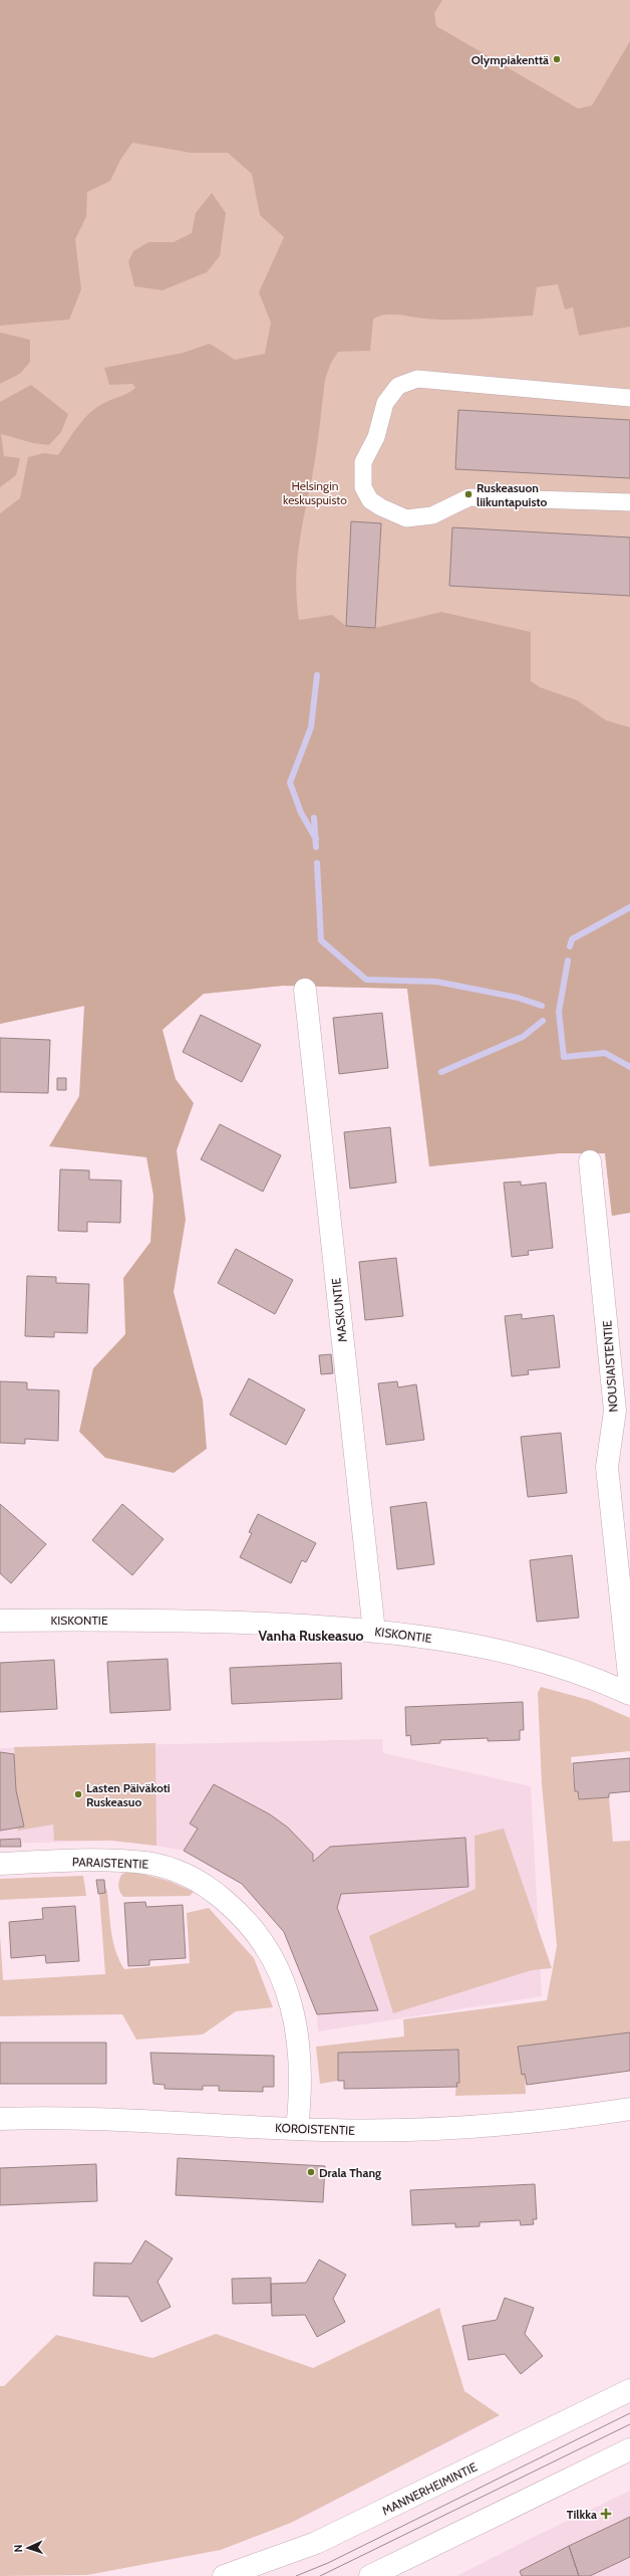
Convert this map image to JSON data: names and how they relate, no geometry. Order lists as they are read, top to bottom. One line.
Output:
{"streets":{"street":["MASKUNTIE","NOUSIAISTENTIE","KISKONTIE","PARAISTENTIE","KOROISTENTIE","MANNERHEIMINTIE"]},"crossings":[["MASKUNTIE","KISKONTIE"],["NOUSIAISTENTIE","KISKONTIE"],["PARAISTENTIE","KOROISTENTIE"]],"districts":["Vanha Ruskeasuo"],"parks":["Helsingin keskuspuisto"],"places":{"other":["Olympiakenttä","Ruskeasuon liikuntapuisto","Lasten Päiväkoti Ruskeasuo","Drala Thang"],"health":["Tilkka"]},"north":"left"}
